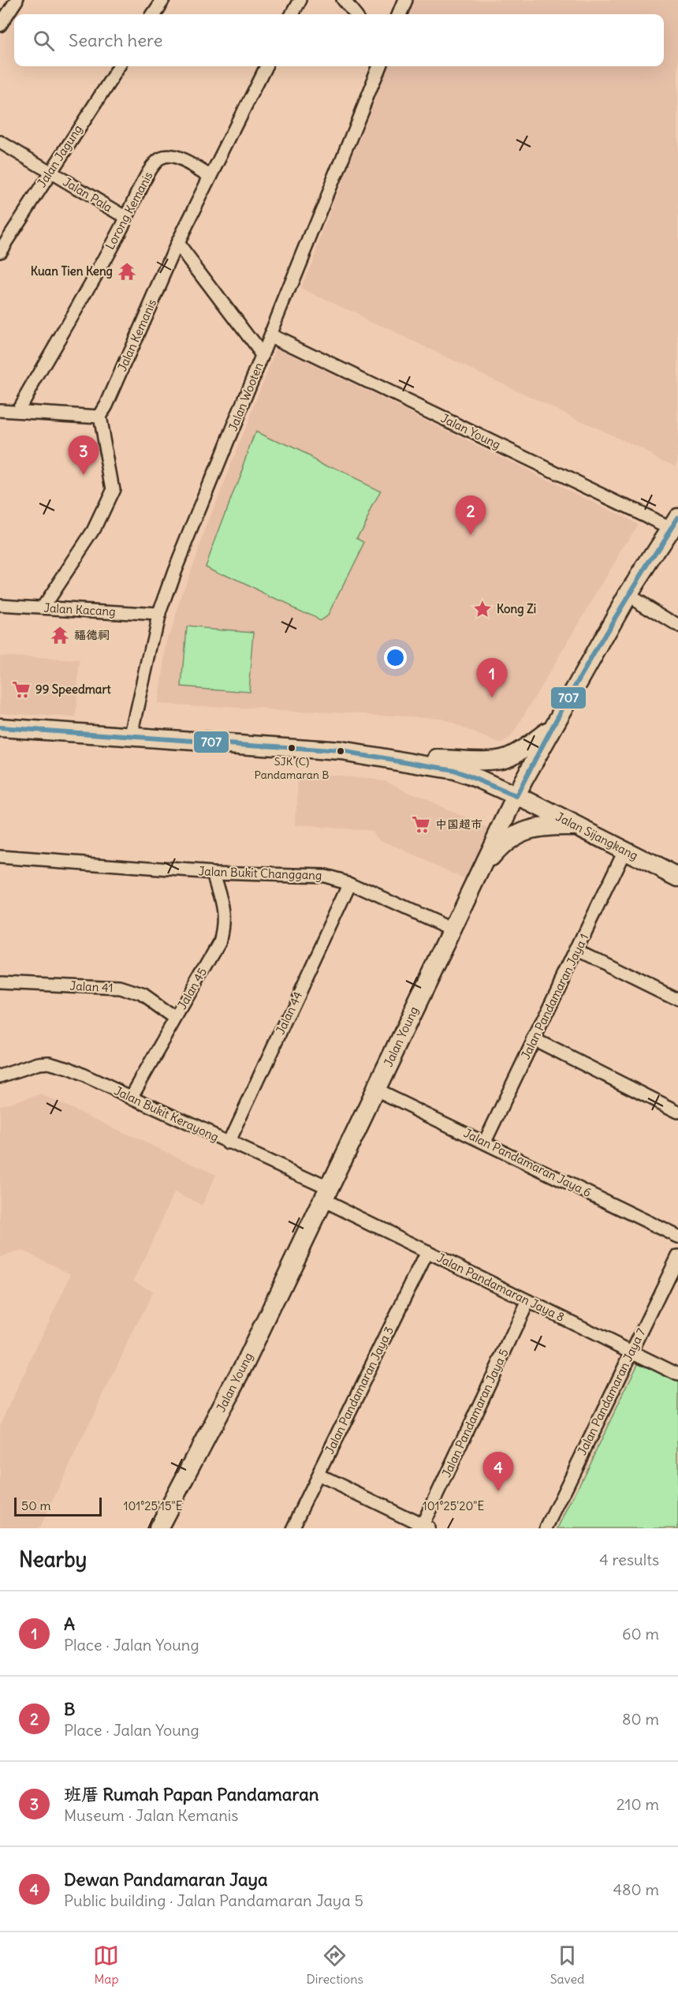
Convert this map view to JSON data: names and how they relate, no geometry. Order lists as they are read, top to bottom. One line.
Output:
{"streets":{"main road":["Jalan Young","Jalan Sijangkang"],"street":["Jalan Jagung","Jalan Pala","Lorong Kemanis","Jalan Kemanis","Jalan Wooten","Jalan Kacang","Jalan Bukit Changgang","Jalan 41","Jalan 45","Jalan Pandamaran Jaya 1","Jalan 44","Jalan Bukit Kerayong","Jalan Pandamaran Jaya 6","Jalan Pandamaran Jaya 8","Jalan Pandamaran Jaya 3","Jalan Pandamaran Jaya 7","Jalan Pandamaran Jaya 5"]},"crossings":[["Jalan Jagung","Jalan Pala"],["Jalan Pala","Lorong Kemanis"],["Lorong Kemanis","Jalan Kemanis"],["Jalan Wooten","Jalan Young"],["Jalan Wooten","Jalan Kacang"],["Jalan Young","Jalan Sijangkang"],["Jalan Young","Jalan Bukit Changgang"],["Jalan Young","Jalan Bukit Kerayong"],["Jalan Young","Jalan Pandamaran Jaya 6"],["Jalan Young","Jalan Pandamaran Jaya 8"],["Jalan Sijangkang","Jalan Pandamaran Jaya 1"],["Jalan Bukit Changgang","Jalan 45"],["Jalan Bukit Changgang","Jalan 44"],["Jalan 41","Jalan 45"],["Jalan 45","Jalan Bukit Kerayong"],["Jalan Pandamaran Jaya 1","Jalan Pandamaran Jaya 6"],["Jalan 44","Jalan Bukit Kerayong"],["Jalan Bukit Kerayong","Jalan Pandamaran Jaya 8"],["Jalan Pandamaran Jaya 8","Jalan Pandamaran Jaya 3"],["Jalan Pandamaran Jaya 8","Jalan Pandamaran Jaya 7"],["Jalan Pandamaran Jaya 8","Jalan Pandamaran Jaya 5"]],"places":{"temple":["Kuan Tien Keng","福德祠"],"place":["Kong Zi"],"supermarket":["99 Speedmart","中国超市"],"other":["SJK (C) Pandamaran B"]},"lines":["transit line 707"],"scale_bar":"50 m","page":{"search":"Search here","pins":["3","2","1","4"],"scale":"50 m","heading":["Nearby","4 results"],"list":[{"mark":"1","name":"A","note":"Place · Jalan Young","value":"60 m"},{"mark":"2","name":"B","note":"Place · Jalan Young","value":"80 m"},{"mark":"3","name":"班厝 Rumah Papan Pandamaran","note":"Museum · Jalan Kemanis","value":"210 m"},{"mark":"4","name":"Dewan Pandamaran Jaya","note":"Public building · Jalan Pandamaran Jaya 5","value":"480 m"}],"nav":["Map","Directions","Saved"]},"coordinates":["101°25'15\"E","101°25'20\"E"]}
